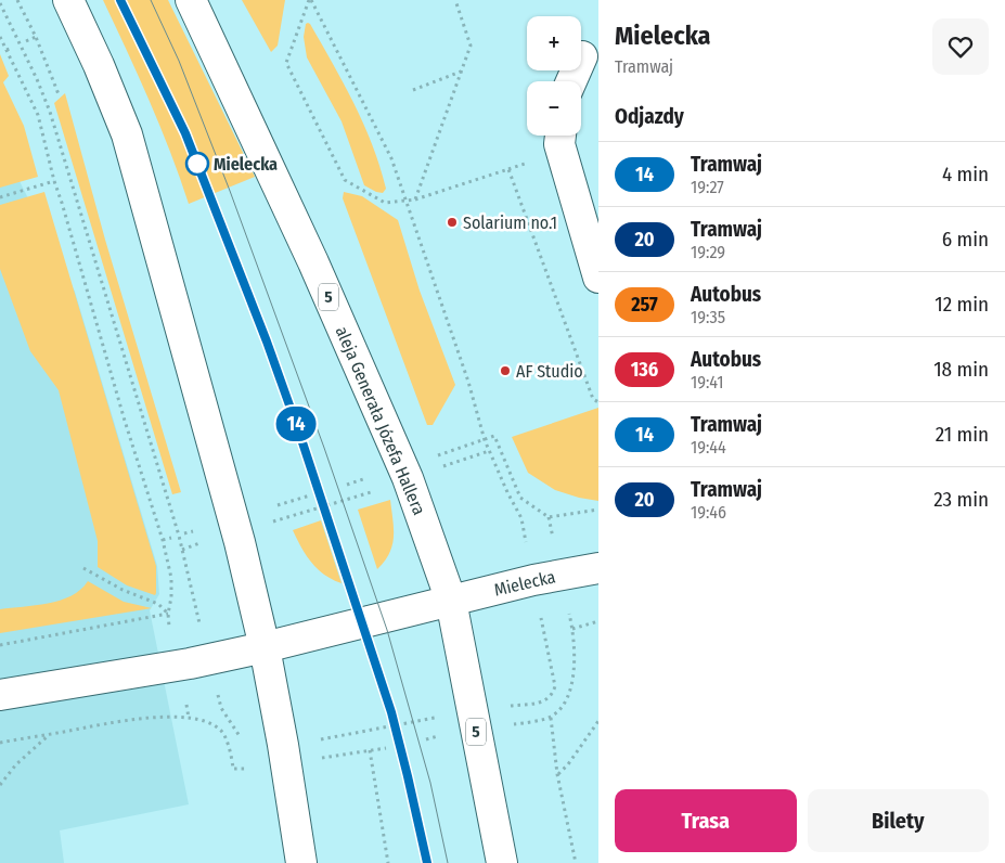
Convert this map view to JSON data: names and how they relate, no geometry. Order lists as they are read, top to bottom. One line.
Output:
{"streets":{"main road":["5","aleja Generała Józefa Hallera","Mielecka"]},"crossings":[["aleja Generała Józefa Hallera","Mielecka"]],"places":["Mielecka","Solarium no.1","AF Studio"],"lines":["tram line 14"],"page":{"on_map":"14","heading":[["Mielecka","Tramwaj"],"Odjazdy"],"map_buttons":["+","−"],"list":[{"mark":"14","name":"Tramwaj","note":"19:27","value":"4 min"},{"mark":"20","name":"Tramwaj","note":"19:29","value":"6 min"},{"mark":"257","name":"Autobus","note":"19:35","value":"12 min"},{"mark":"136","name":"Autobus","note":"19:41","value":"18 min"},{"mark":"14","name":"Tramwaj","note":"19:44","value":"21 min"},{"mark":"20","name":"Tramwaj","note":"19:46","value":"23 min"}],"buttons":["Trasa","Bilety"]}}
